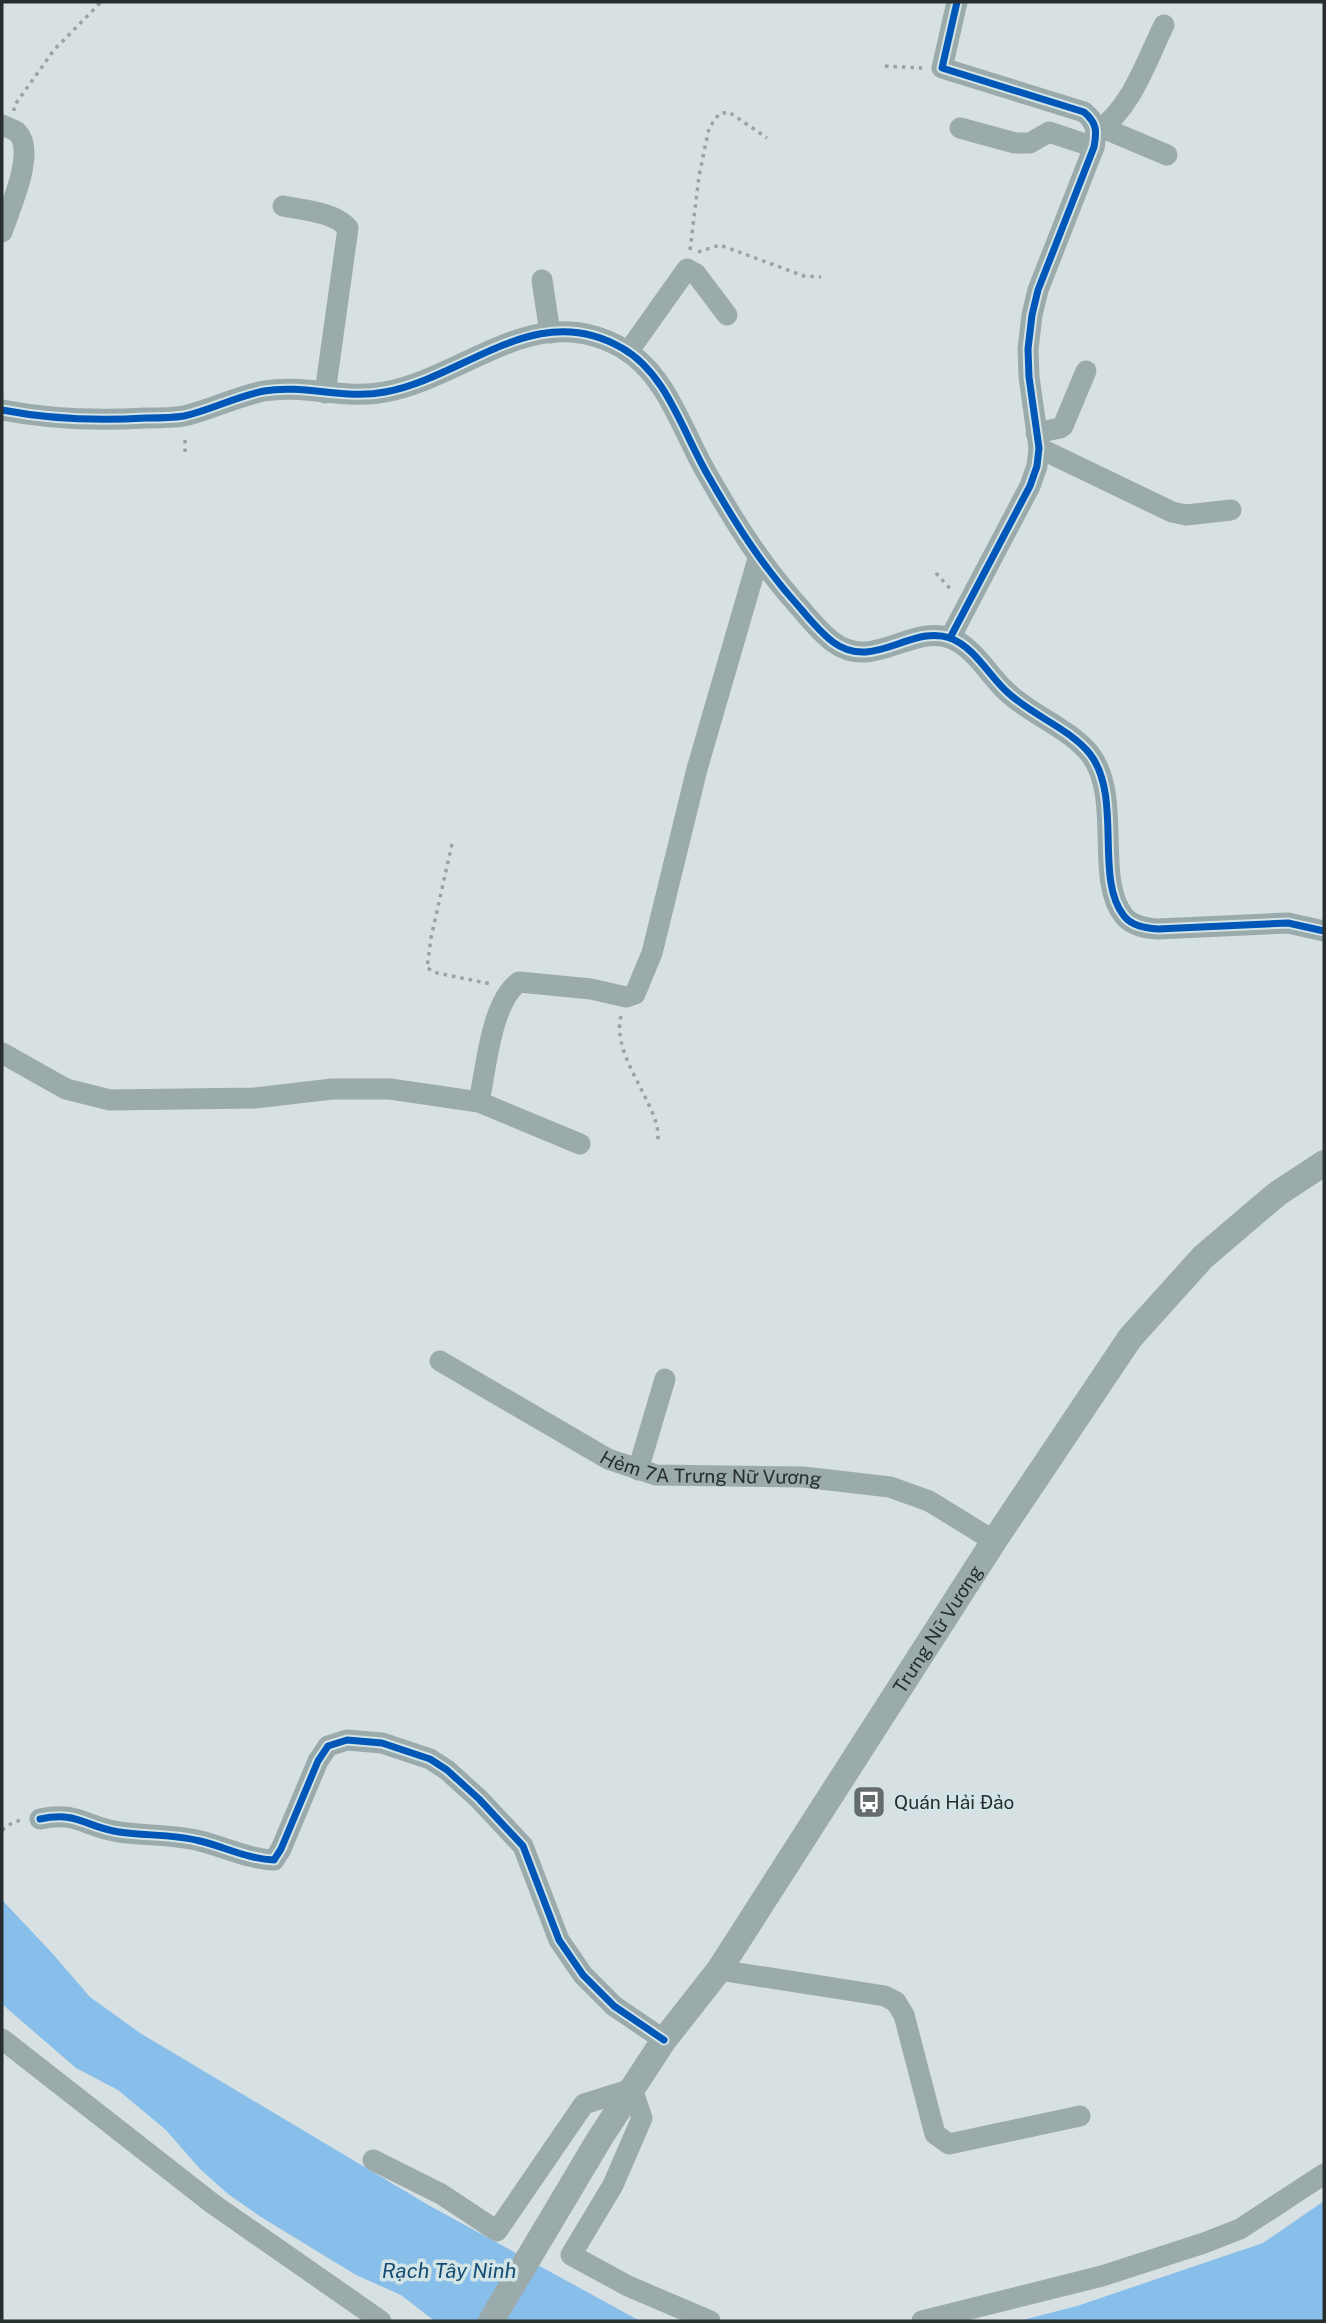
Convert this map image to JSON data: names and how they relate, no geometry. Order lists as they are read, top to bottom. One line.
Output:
{"streets":{"main road":["Trưng Nữ Vương"],"street":["Hẻm 7A Trưng Nữ Vương"]},"crossings":[["Hẻm 7A Trưng Nữ Vương","Trưng Nữ Vương"]],"water":["Rạch Tây Ninh"],"places":{"bus stop":["Quán Hải Đảo"]}}
